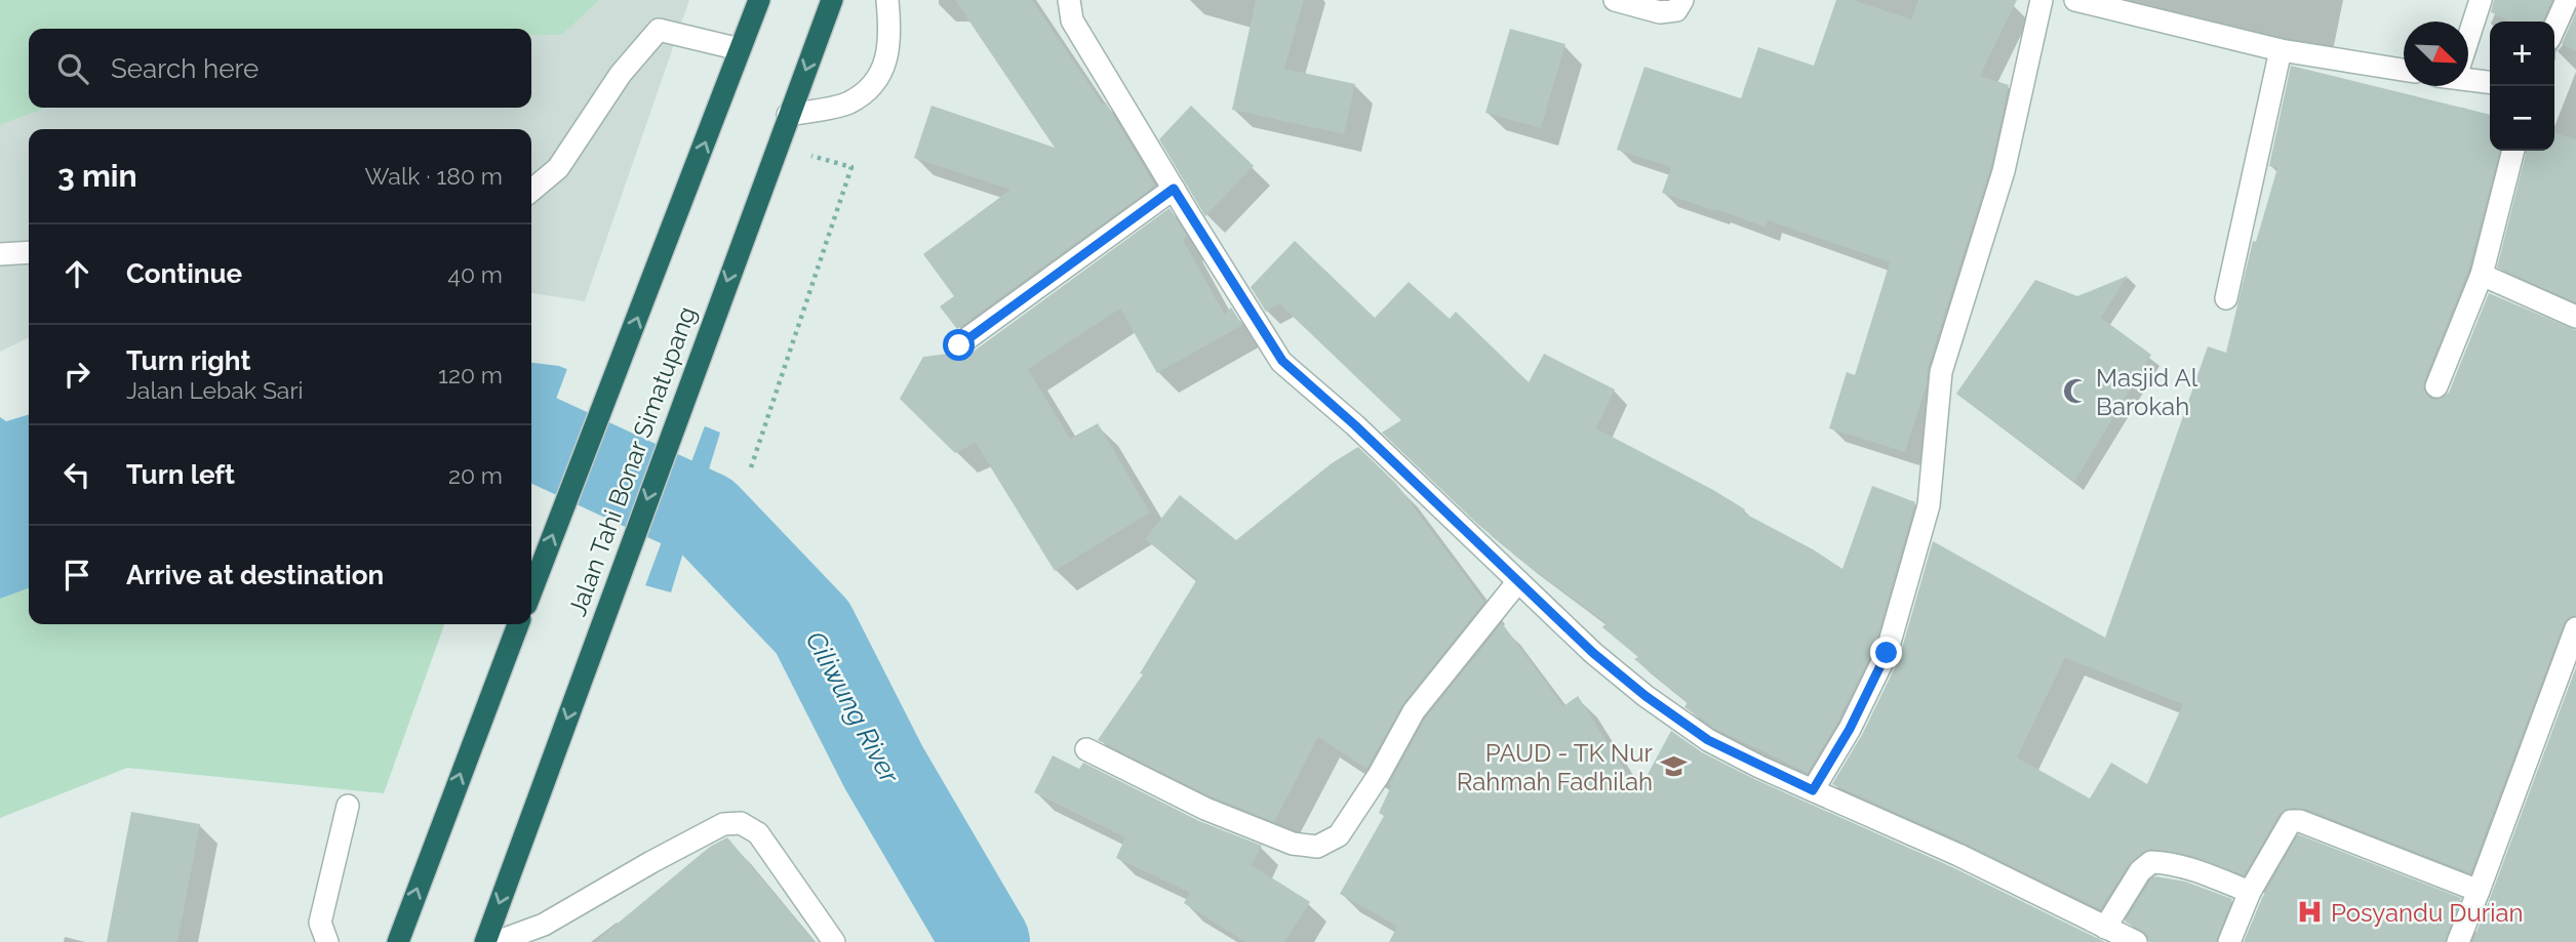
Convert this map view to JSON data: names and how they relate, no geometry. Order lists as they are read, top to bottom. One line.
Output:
{"streets":{"highway":["Jalan Tahi Bonar Simatupang"]},"water":["Ciliwung River"],"places":{"mosque":["Masjid Al Barokah"],"school or university":["PAUD - TK Nur Rahmah Fadhilah"],"hospital":["Posyandu Durian"]},"north":"bottom right","page":{"map_buttons":["+","−"],"search":"Search here","heading":["3 min","Walk · 180 m"],"list":[["Continue","40 m"],["Turn right","Jalan Lebak Sari","120 m"],["Turn left","20 m"],"Arrive at destination"]}}
